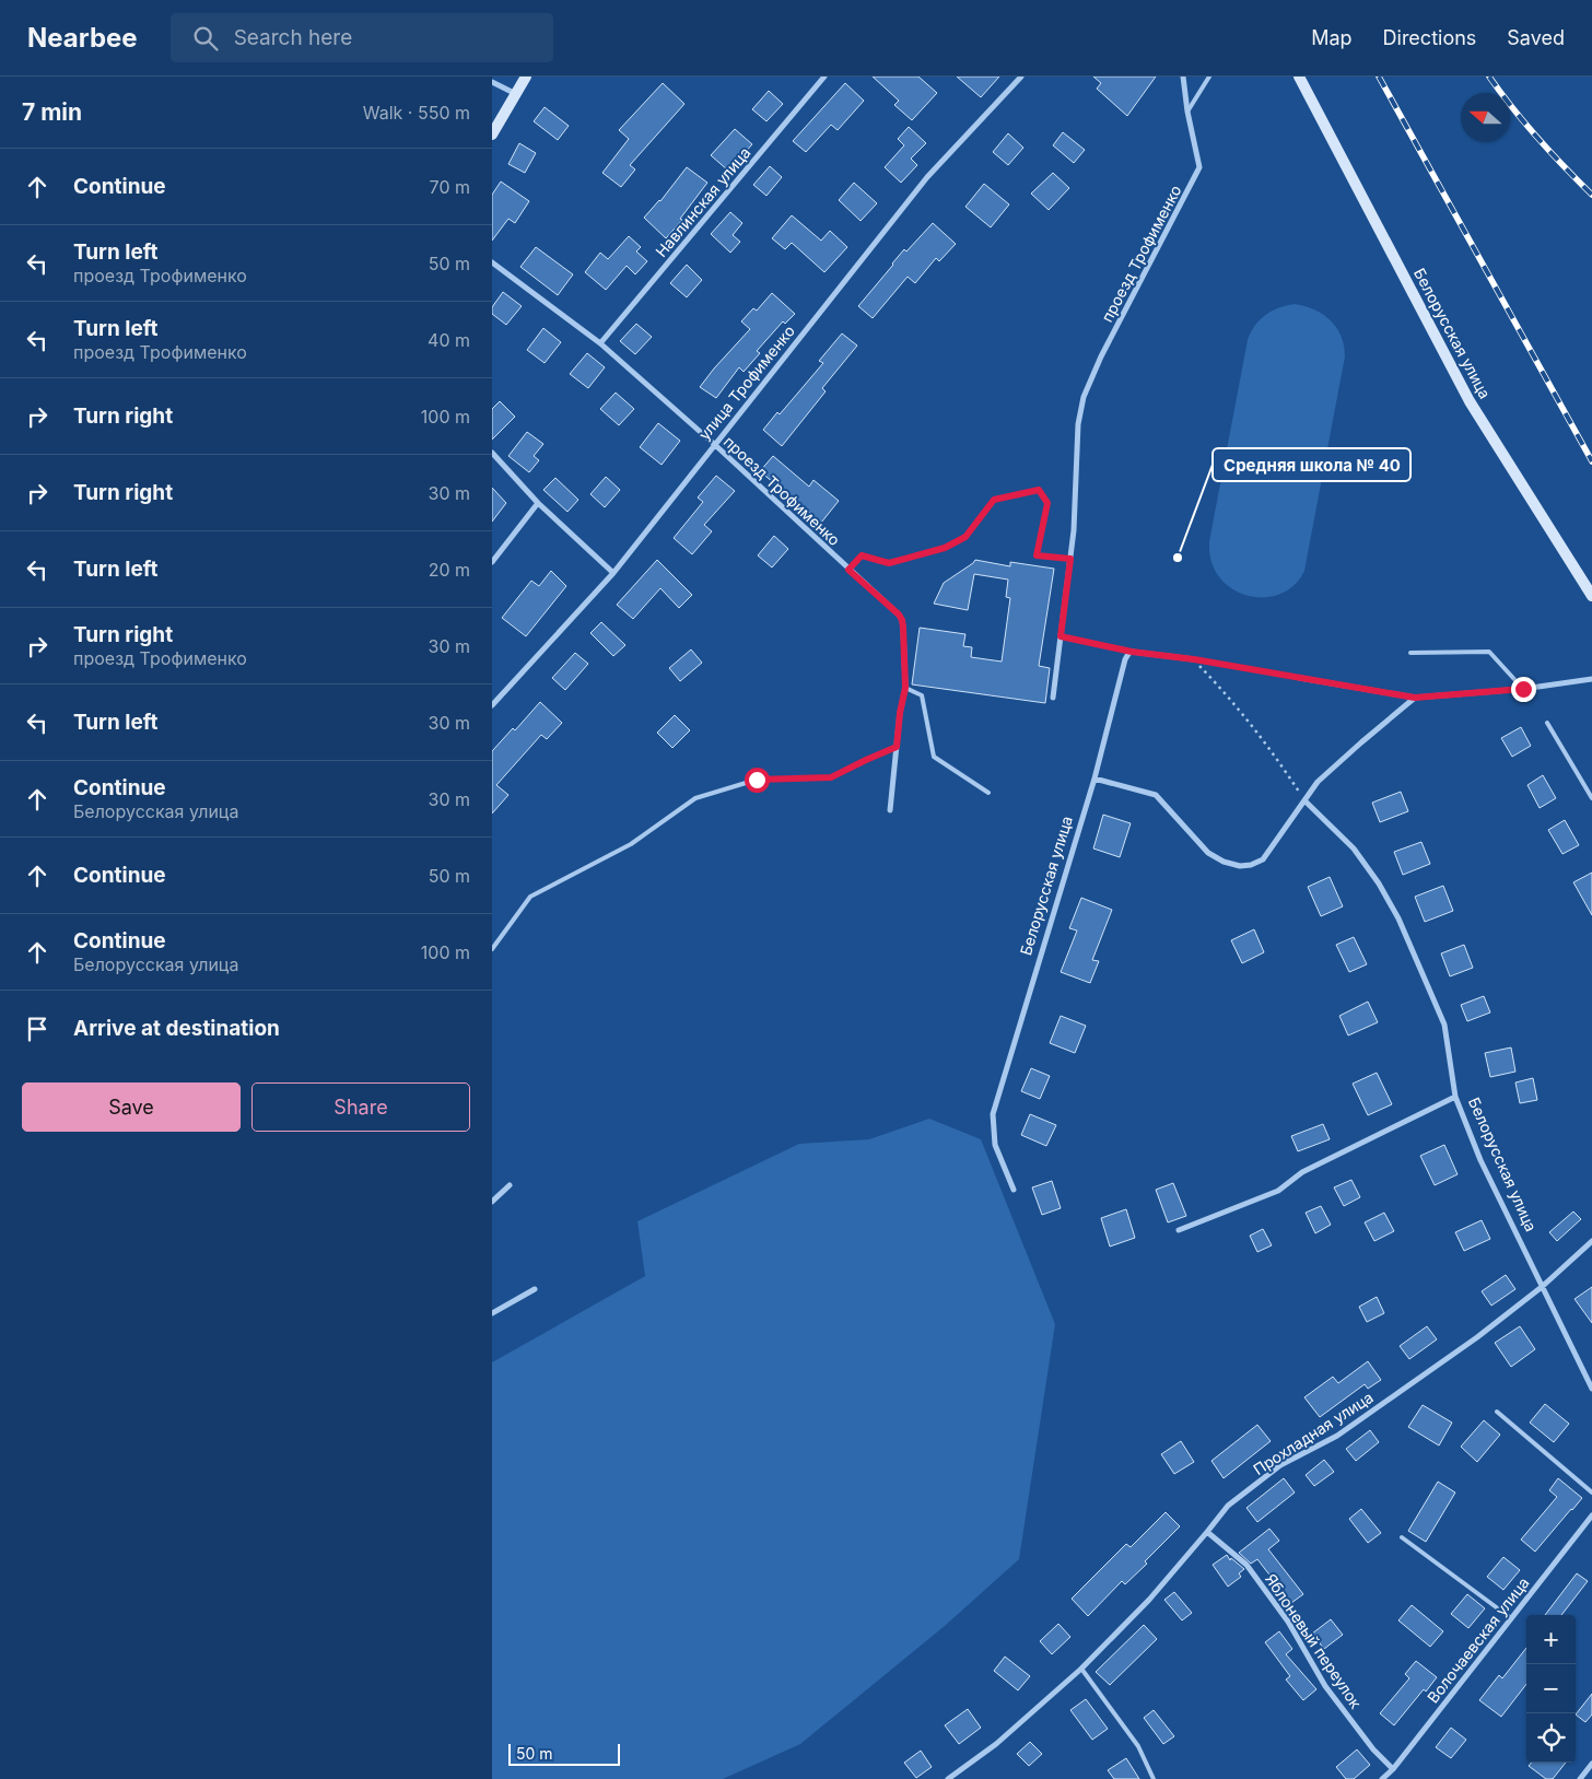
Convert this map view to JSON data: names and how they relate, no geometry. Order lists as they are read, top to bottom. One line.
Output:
{"streets":{"main road":["Белорусская улица"],"street":["Навлинская улица","проезд Трофименко","улица Трофименко","Прохладная улица","Волочаевская улица","Яблоневый переулок"]},"crossings":[["Навлинская улица","проезд Трофименко"],["проезд Трофименко","улица Трофименко"],["Белорусская улица","Прохладная улица"],["Прохладная улица","Яблоневый переулок"],["Волочаевская улица","Яблоневый переулок"]],"places":["Средняя школа № 40"],"scale_bar":"50 m","north":"left","page":{"header":"Nearbee","search":"Search here","nav":["Map","Directions","Saved"],"heading":["7 min","Walk · 550 m"],"list":[["Continue","70 m"],["Turn left","проезд Трофименко","50 m"],["Turn left","проезд Трофименко","40 m"],["Turn right","100 m"],["Turn right","30 m"],["Turn left","20 m"],["Turn right","проезд Трофименко","30 m"],["Turn left","30 m"],["Continue","Белорусская улица","30 m"],["Continue","50 m"],["Continue","Белорусская улица","100 m"],"Arrive at destination"],"buttons":["Save","Share"],"map_buttons":["+","−"],"scale":"50 m"}}
